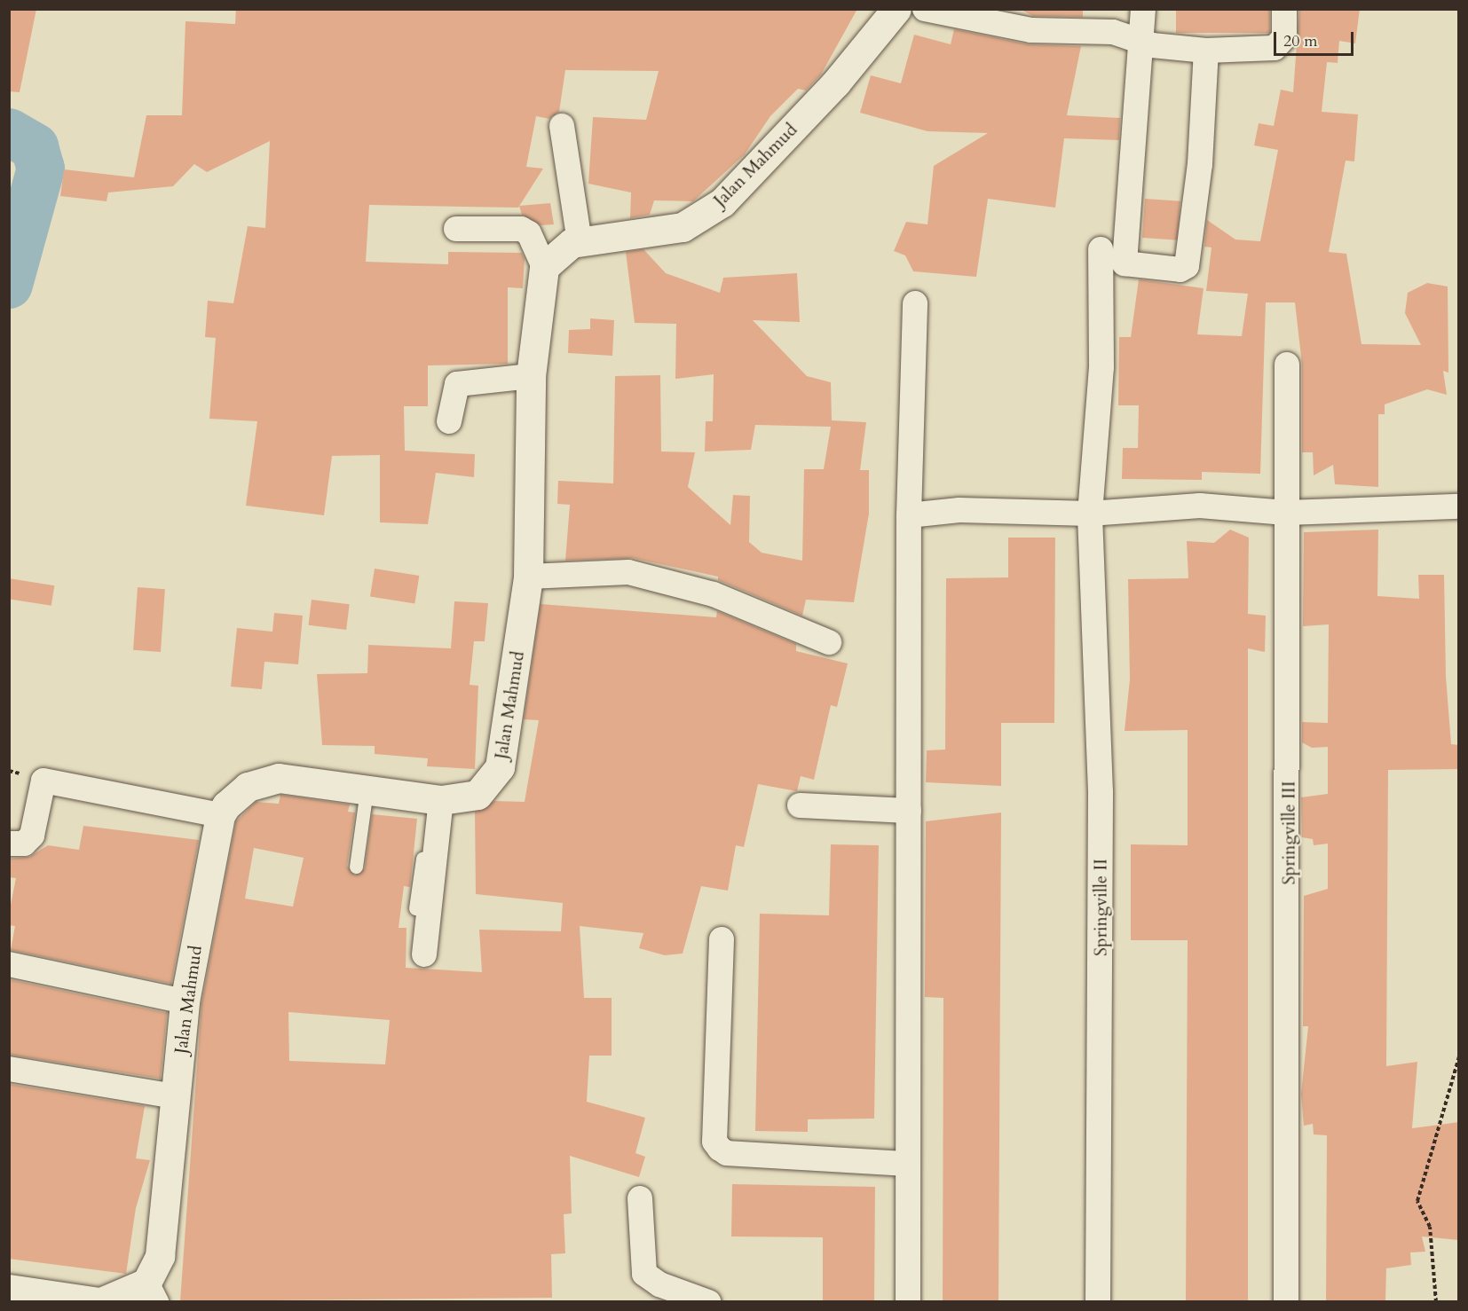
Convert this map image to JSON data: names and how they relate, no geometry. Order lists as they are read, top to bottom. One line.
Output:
{"streets":{"street":["Jalan Mahmud","Springville III","Springville II"]},"scale_bar":"20 m"}
